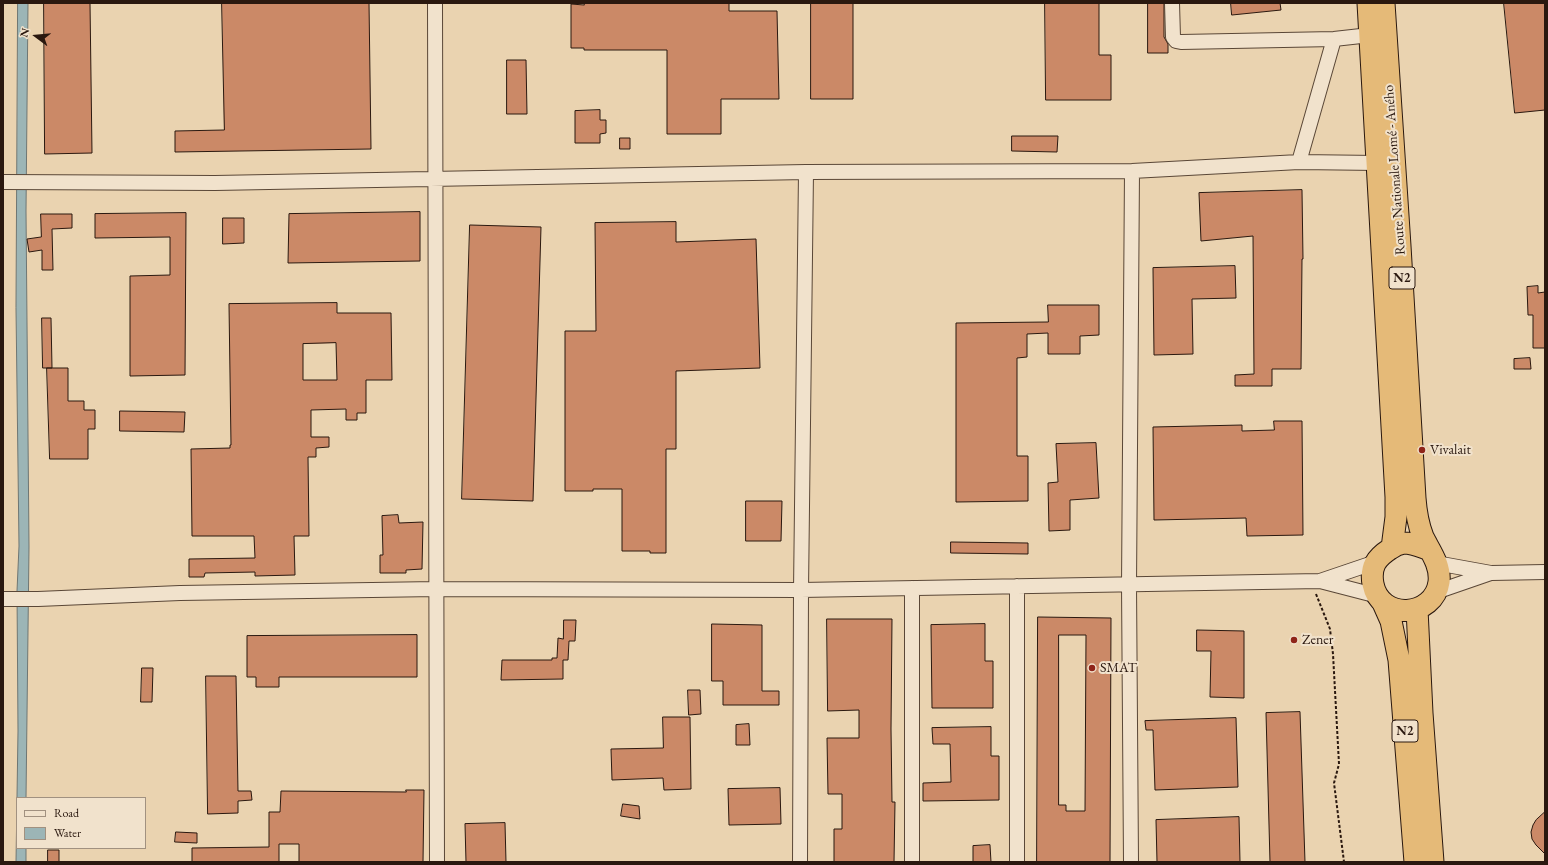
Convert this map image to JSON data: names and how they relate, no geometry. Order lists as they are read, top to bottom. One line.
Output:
{"streets":{"highway":["Route Nationale Lomé - Aného","N2"]},"crossings":[["Route Nationale Lomé - Aného","N2"]],"places":["Vivalait","Zener","SMAT"],"legend":["Road","Water"],"north":"left"}
